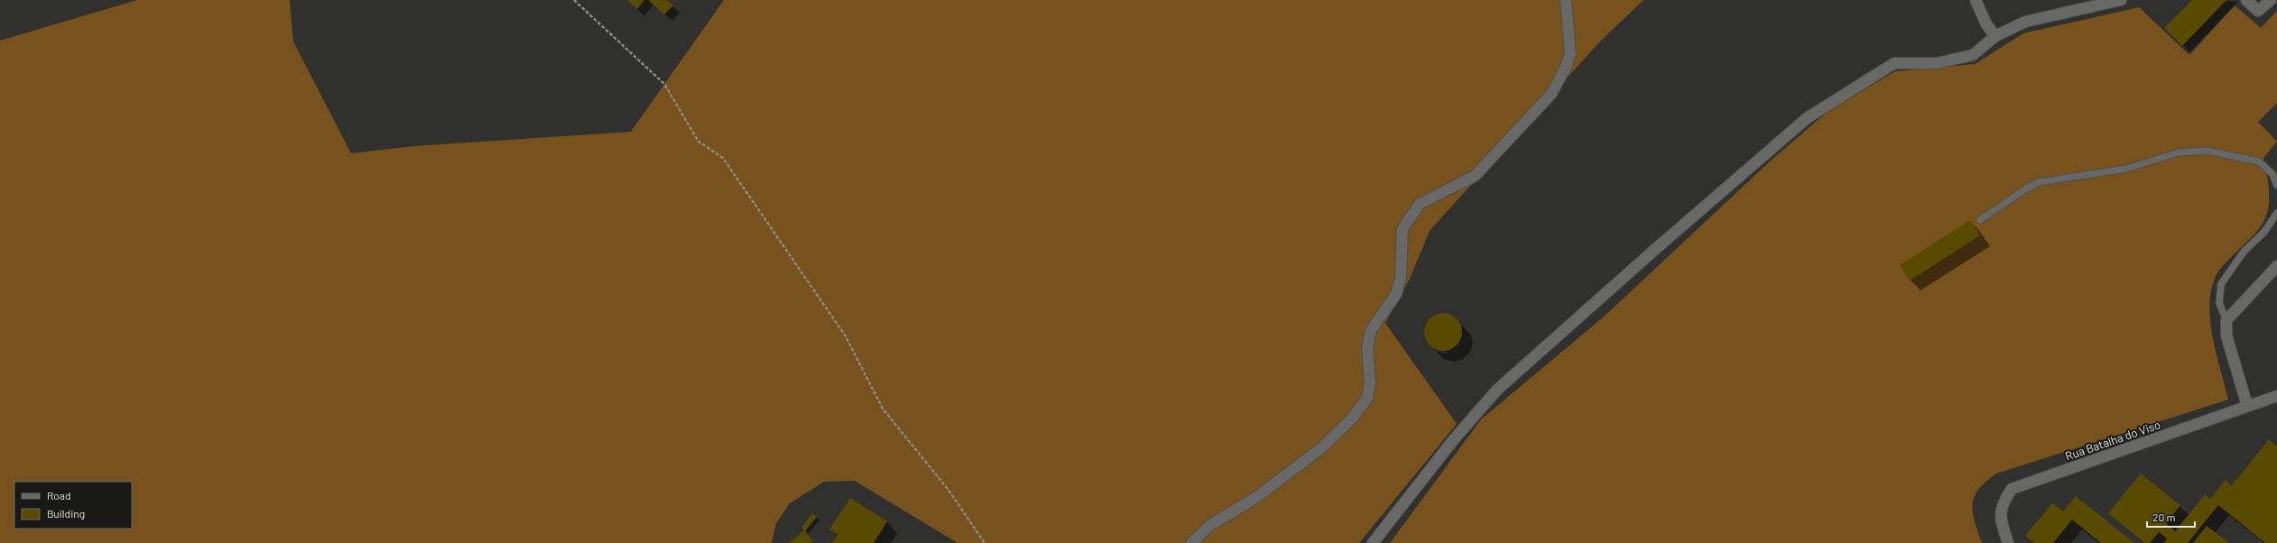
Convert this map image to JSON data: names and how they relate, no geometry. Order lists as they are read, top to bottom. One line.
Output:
{"streets":{"street":["Rua Batalha do Viso"]},"legend":["Road","Building"],"scale_bar":"20 m"}
